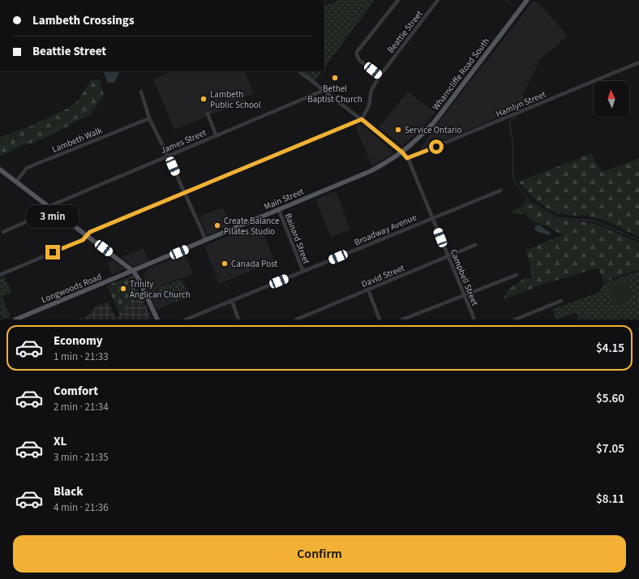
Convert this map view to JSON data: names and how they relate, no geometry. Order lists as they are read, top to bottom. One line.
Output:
{"streets":{"main road":["Wharncliffe Road South","Main Street","Longwoods Road"],"street":["Beattie Street","Hamlyn Street","Lambeth Walk","James Street","Broadway Avenue","Bainard Street","David Street","Campbell Street"]},"crossings":[["Beattie Street","Campbell Street"],["Wharncliffe Road South","Main Street"],["Wharncliffe Road South","Campbell Street"],["Hamlyn Street","Campbell Street"],["James Street","Campbell Street"],["Main Street","Bainard Street"],["Main Street","Campbell Street"],["Main Street","Longwoods Road"],["Broadway Avenue","Bainard Street"],["Broadway Avenue","Campbell Street"],["David Street","Campbell Street"]],"places":["Bethel Baptist Church","Lambeth Public School","Service Ontario","Create Balance Pilates Studio","Canada Post","Trinity Anglican Church"],"north":"top","page":{"banner":["Lambeth Crossings","Beattie Street"],"bubble":"3 min","list":[{"name":"Economy","note":"1 min · 21:33","value":"$4.15"},{"name":"Comfort","note":"2 min · 21:34","value":"$5.60"},{"name":"XL","note":"3 min · 21:35","value":"$7.05"},{"name":"Black","note":"4 min · 21:36","value":"$8.11"}],"buttons":"Confirm"}}
